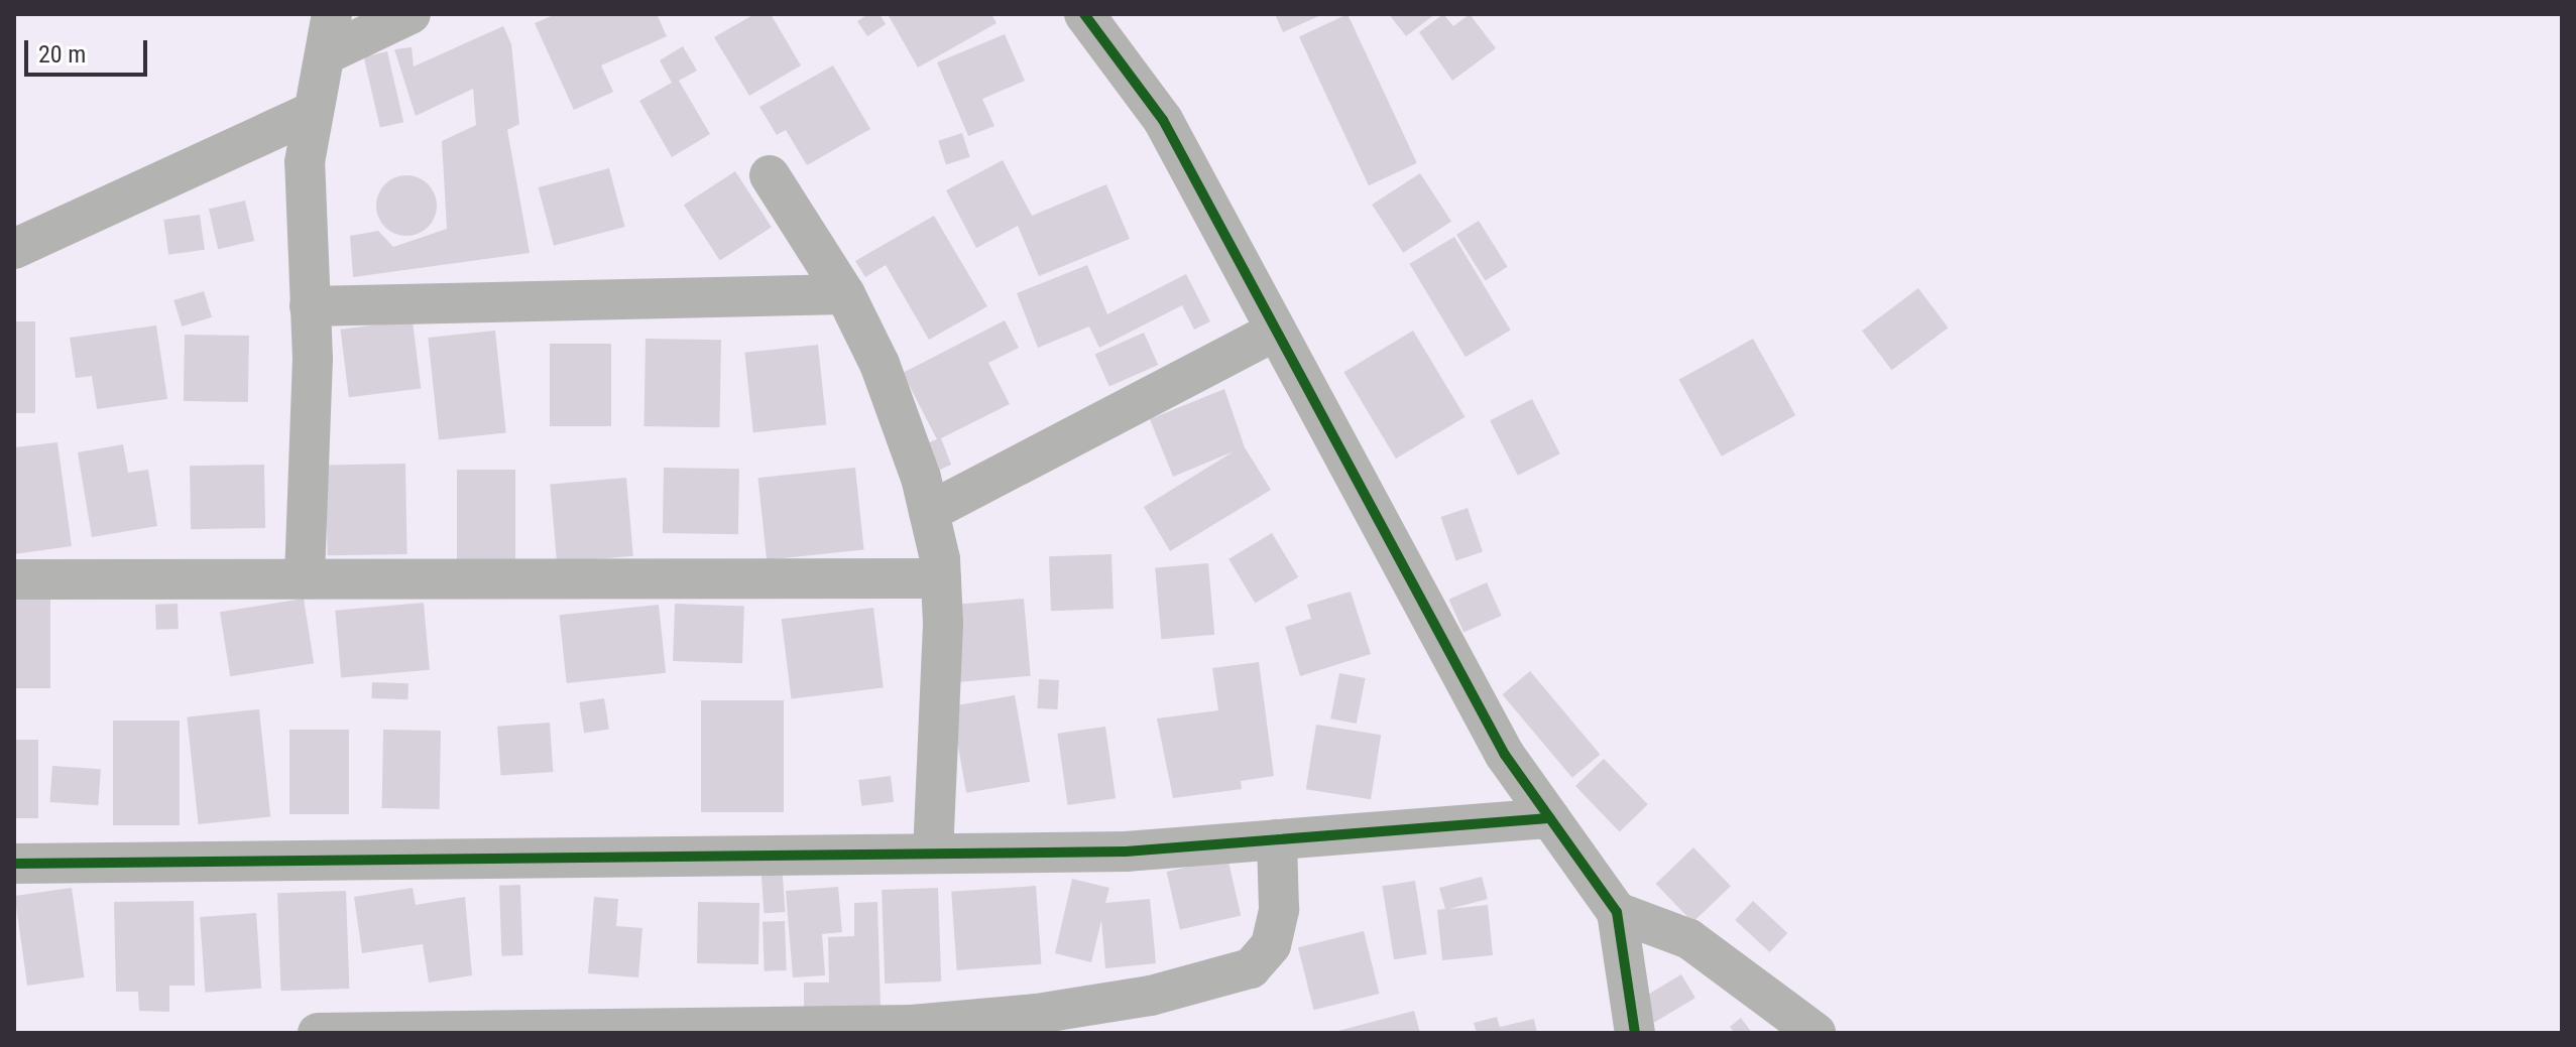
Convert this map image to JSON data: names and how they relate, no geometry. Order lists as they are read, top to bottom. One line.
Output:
{"scale_bar":"20 m"}
